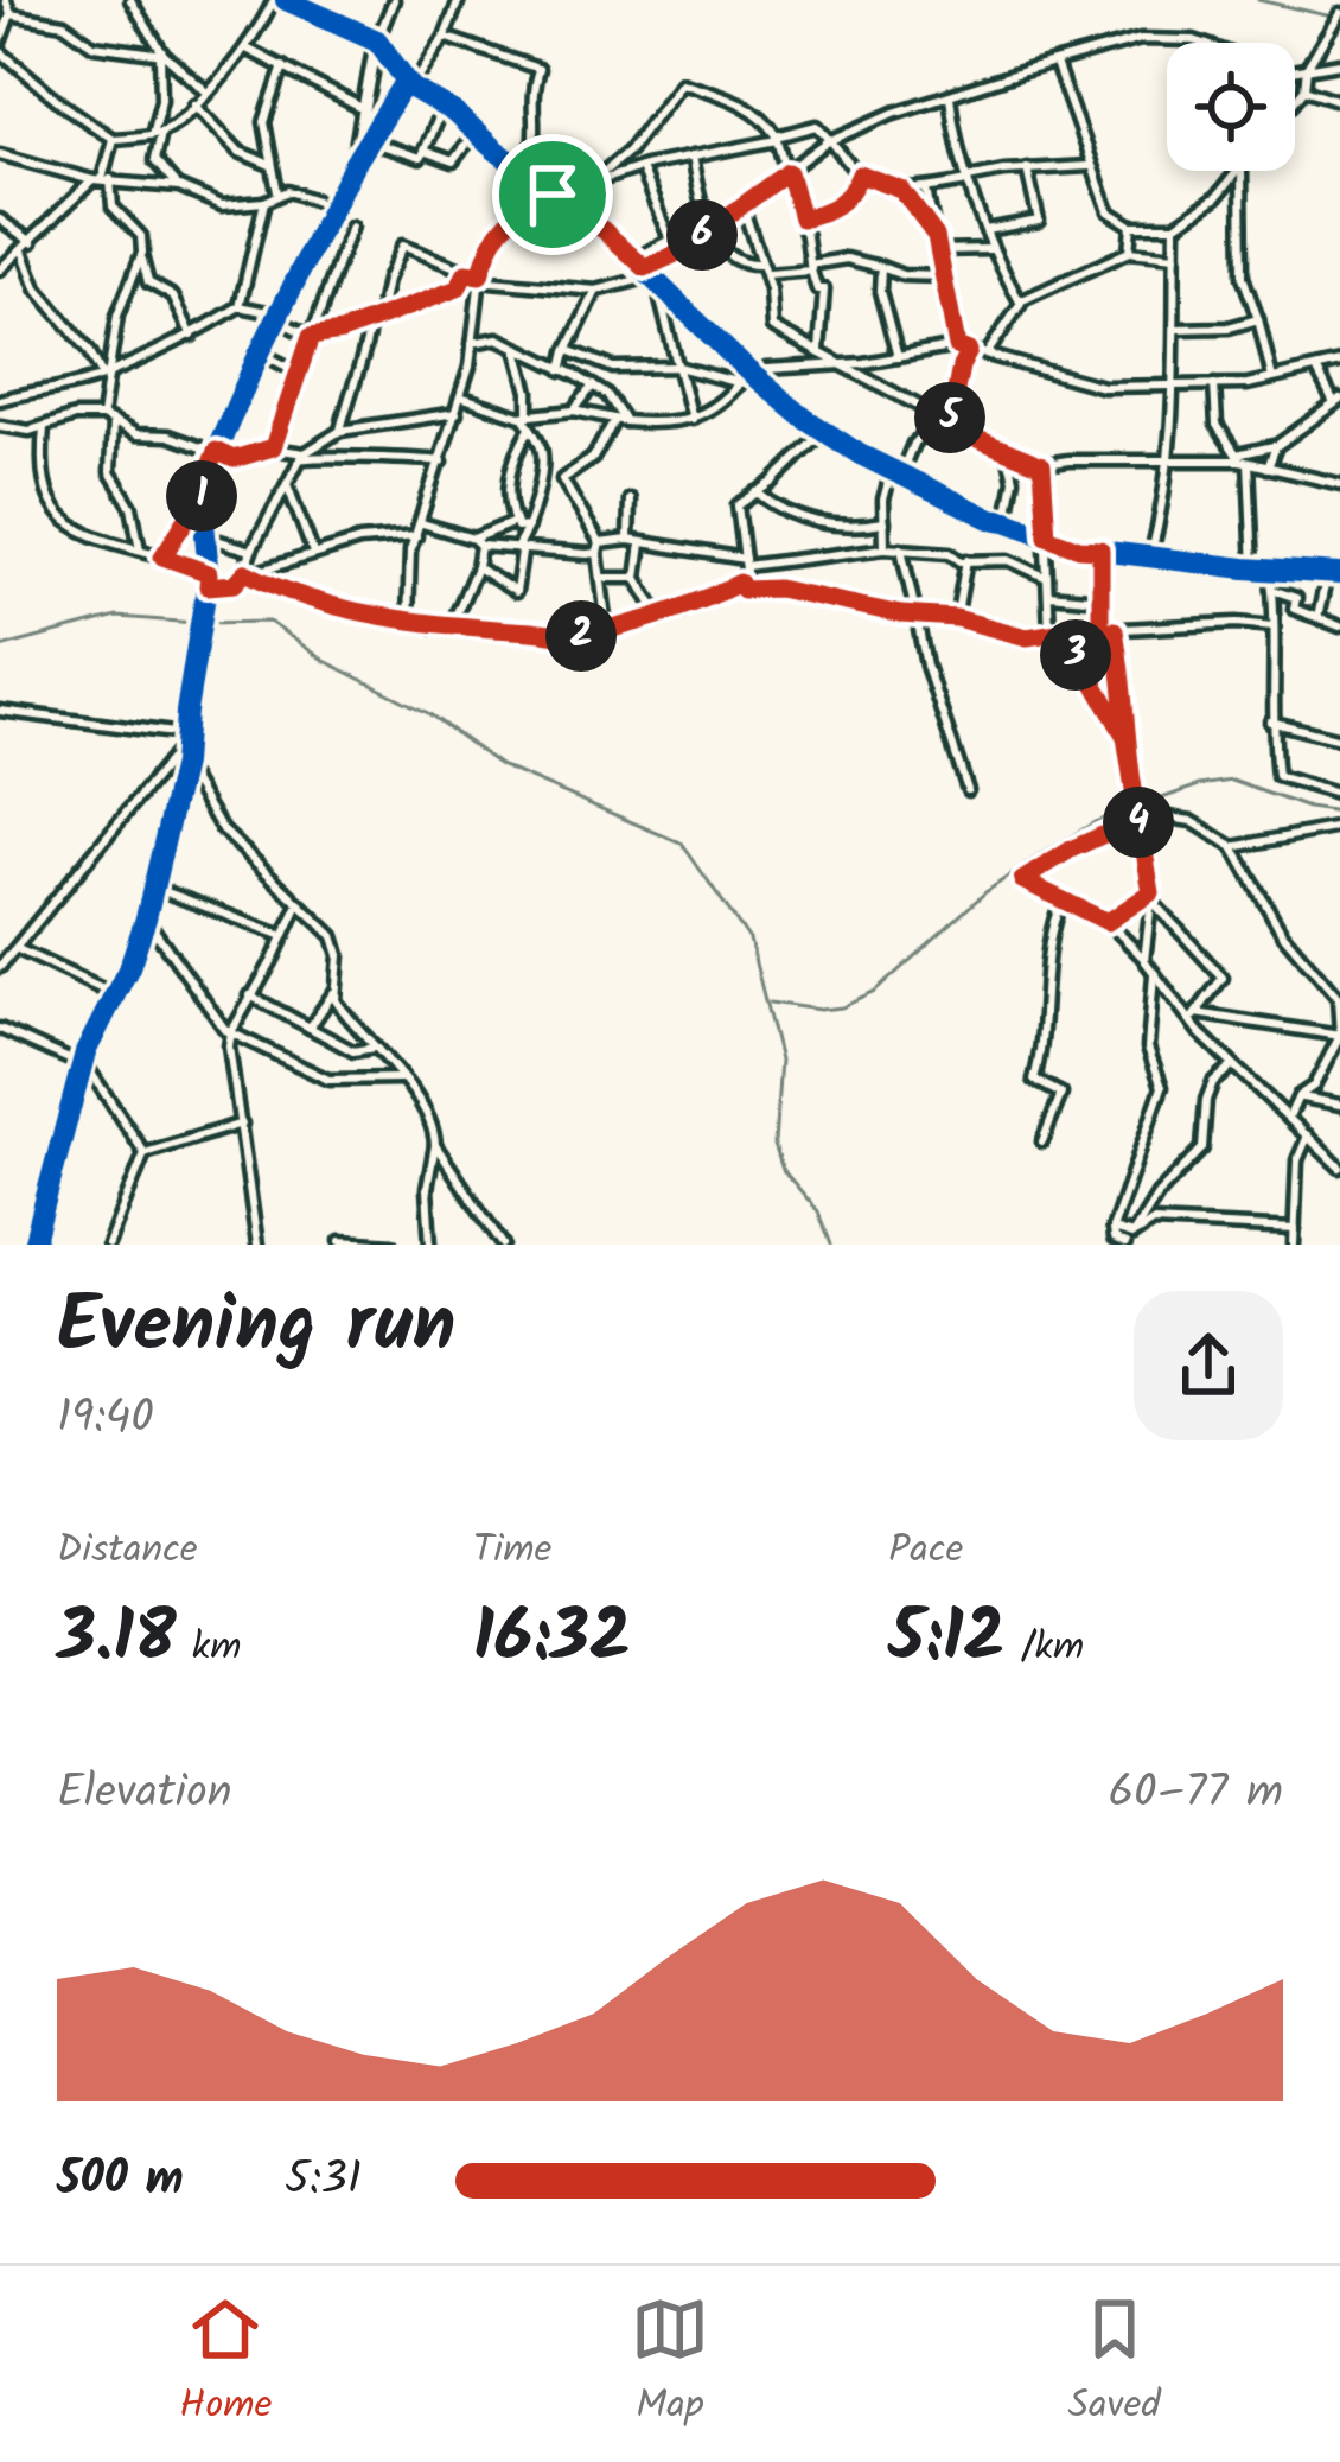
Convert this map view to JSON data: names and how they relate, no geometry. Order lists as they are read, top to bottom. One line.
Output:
{"page":{"pins":["6","5","1","2","3","4"],"heading":["Evening run","19:40"],"stats":[["Distance","3.18 km"],["Time","16:32"],["Pace","5:12 /km"]],"chart":["Elevation","60–77 m"],"list":[{"name":"500 m","note":"5:31"}],"tabs":["Home","Map","Saved"]}}
